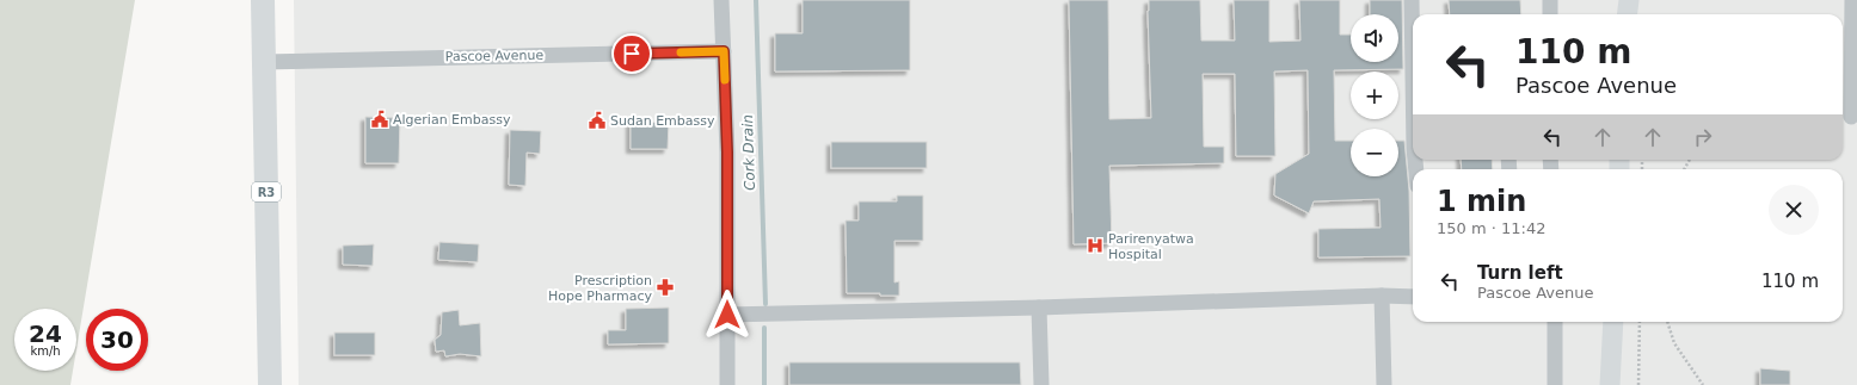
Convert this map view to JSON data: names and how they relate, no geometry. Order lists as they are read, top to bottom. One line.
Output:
{"streets":{"highway":["R3"],"street":["Pascoe Avenue"]},"crossings":[["Pascoe Avenue","R3"]],"water":["Cork Drain"],"places":{"public building":["Algerian Embassy","Sudan Embassy"],"hospital":["Parirenyatwa Hospital"],"pharmacy":["Prescription Hope Pharmacy"]},"page":{"map_buttons":["+","−"],"turn":["110 m","Pascoe Avenue"],"heading":["1 min","150 m · 11:42"],"list":[{"name":"Turn left","note":"Pascoe Avenue","value":"110 m"}],"speed":"24 km/h","limit":"30"}}
